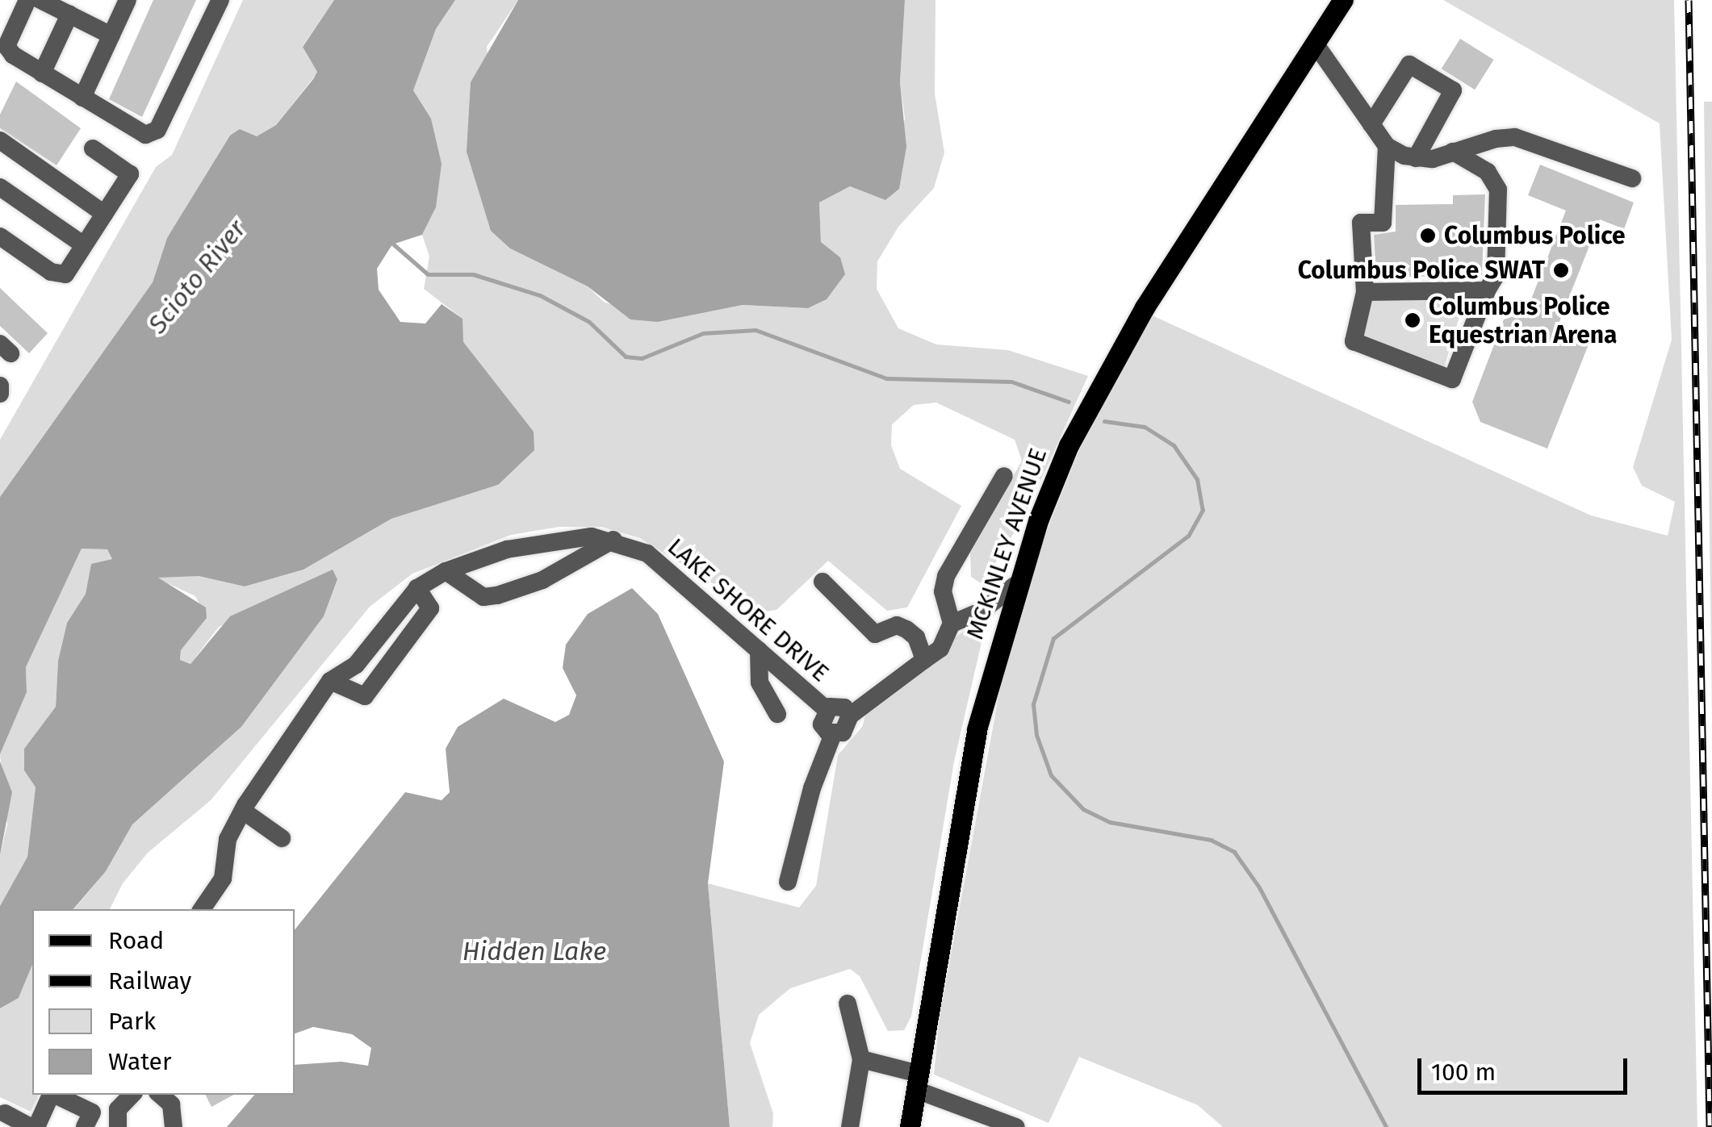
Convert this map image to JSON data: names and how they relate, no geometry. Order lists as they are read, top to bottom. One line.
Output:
{"streets":{"main road":["MCKINLEY AVENUE"],"street":["LAKE SHORE DRIVE"]},"water":["Scioto River","Hidden Lake"],"places":["Columbus Police","Columbus Police SWAT","Columbus Police Equestrian Arena"],"legend":["Road","Railway","Park","Water"],"scale_bar":"100 m"}
